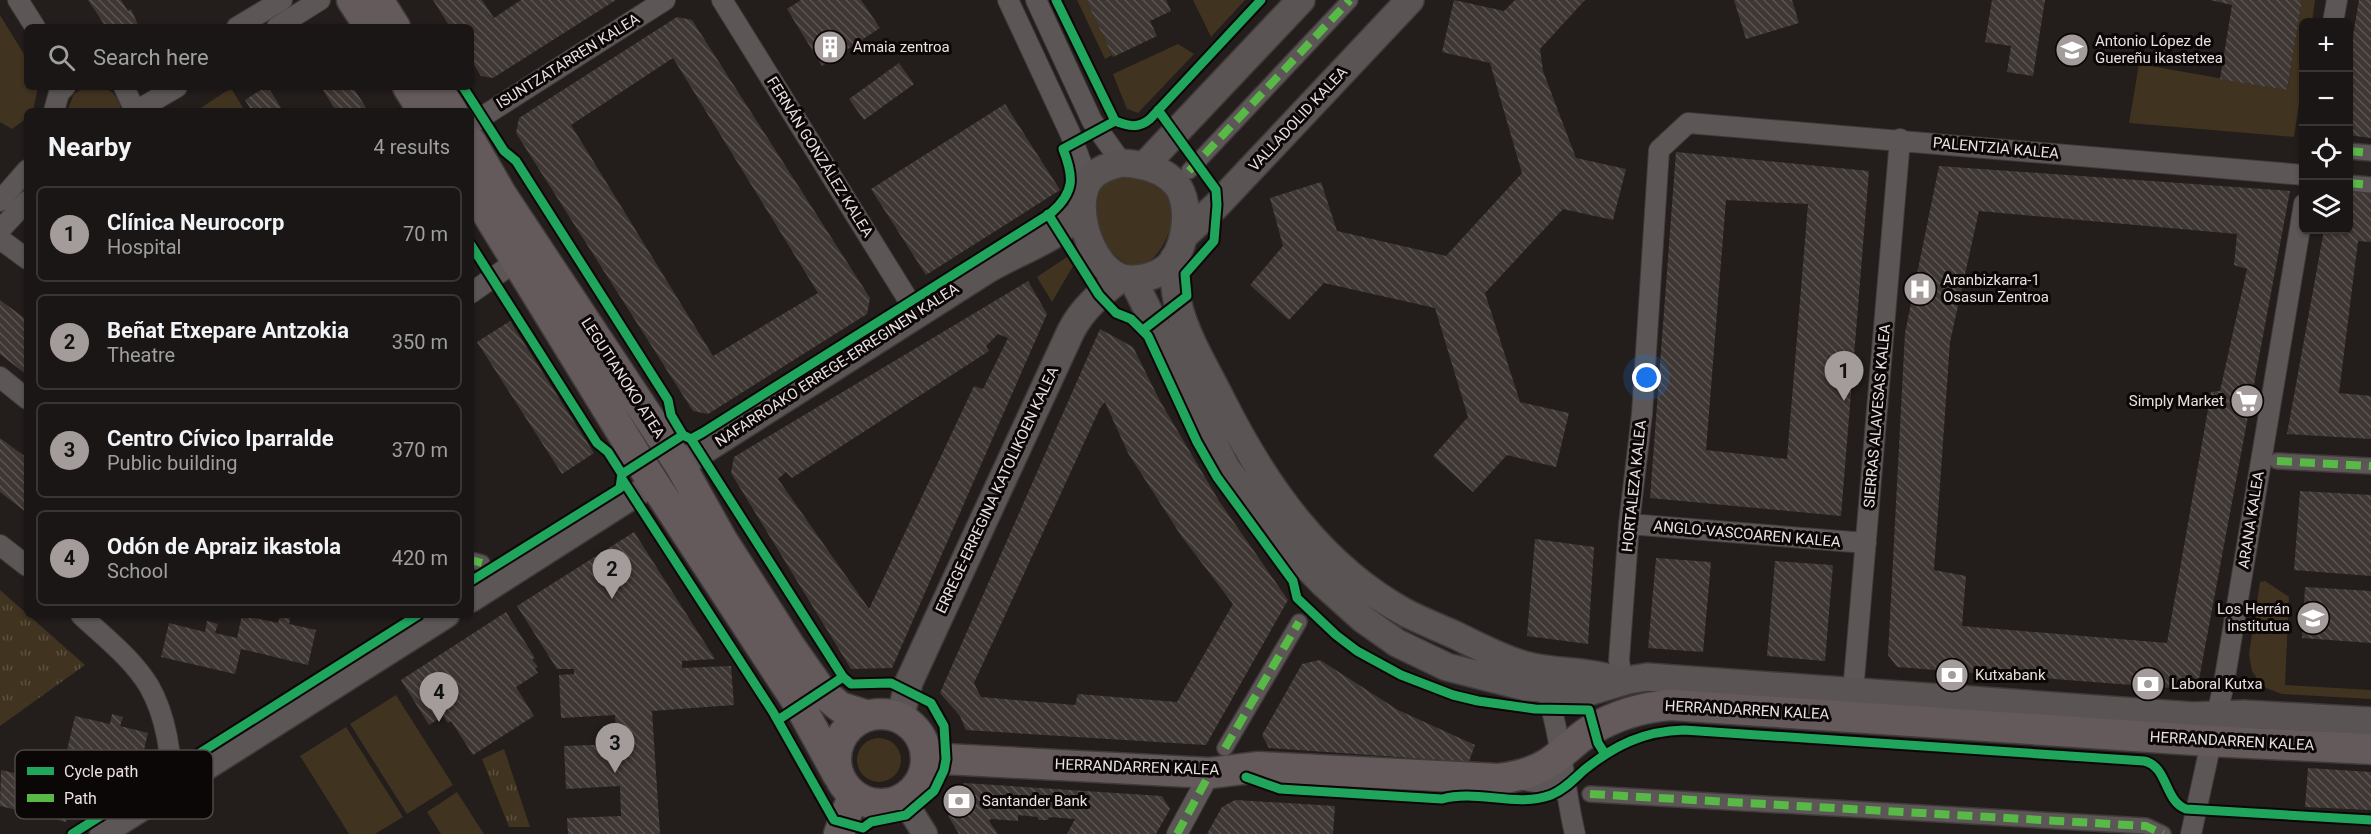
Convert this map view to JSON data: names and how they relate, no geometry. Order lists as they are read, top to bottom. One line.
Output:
{"streets":{"main road":["VALLADOLID KALEA","NAFARROAKO ERREGE-ERREGINEN KALEA","LEGUTIANOKO ATEA","ERREGE-ERREGINA KATOLIKOEN KALEA","HERRANDARREN KALEA"],"street":["ISUNTZATARREN KALEA","PALENTZIA KALEA","FERNÁN GONZÁLEZ KALEA","SIERRAS ALAVESAS KALEA","HORTALEZA KALEA","ARANA KALEA","ANGLO-VASCOAREN KALEA"]},"crossings":[["VALLADOLID KALEA","NAFARROAKO ERREGE-ERREGINEN KALEA"],["VALLADOLID KALEA","ERREGE-ERREGINA KATOLIKOEN KALEA"],["PALENTZIA KALEA","SIERRAS ALAVESAS KALEA"],["PALENTZIA KALEA","HORTALEZA KALEA"],["FERNÁN GONZÁLEZ KALEA","NAFARROAKO ERREGE-ERREGINEN KALEA"],["NAFARROAKO ERREGE-ERREGINEN KALEA","LEGUTIANOKO ATEA"],["NAFARROAKO ERREGE-ERREGINEN KALEA","ERREGE-ERREGINA KATOLIKOEN KALEA"],["LEGUTIANOKO ATEA","ERREGE-ERREGINA KATOLIKOEN KALEA"],["LEGUTIANOKO ATEA","HERRANDARREN KALEA"],["SIERRAS ALAVESAS KALEA","ANGLO-VASCOAREN KALEA"],["SIERRAS ALAVESAS KALEA","HERRANDARREN KALEA"],["HORTALEZA KALEA","ANGLO-VASCOAREN KALEA"],["HORTALEZA KALEA","HERRANDARREN KALEA"],["ERREGE-ERREGINA KATOLIKOEN KALEA","HERRANDARREN KALEA"],["ARANA KALEA","HERRANDARREN KALEA"]],"places":{"building":["Amaia zentroa"],"school or university":["Antonio López de Guereñu ikastetxea","Los Herrán institutua"],"hospital":["Aranbizkarra-1 Osasun Zentroa"],"supermarket":["Simply Market"],"bank":["Kutxabank","Laboral Kutxa","Santander Bank"]},"legend":["Cycle path","Path"],"page":{"map_buttons":["+","−"],"search":"Search here","heading":["Nearby","4 results"],"list":[{"mark":"1","name":"Clínica Neurocorp","note":"Hospital","value":"70 m"},{"mark":"2","name":"Beñat Etxepare Antzokia","note":"Theatre","value":"350 m"},{"mark":"3","name":"Centro Cívico Iparralde","note":"Public building","value":"370 m"},{"mark":"4","name":"Odón de Apraiz ikastola","note":"School","value":"420 m"}],"pins":["1","2","4","3"]}}
